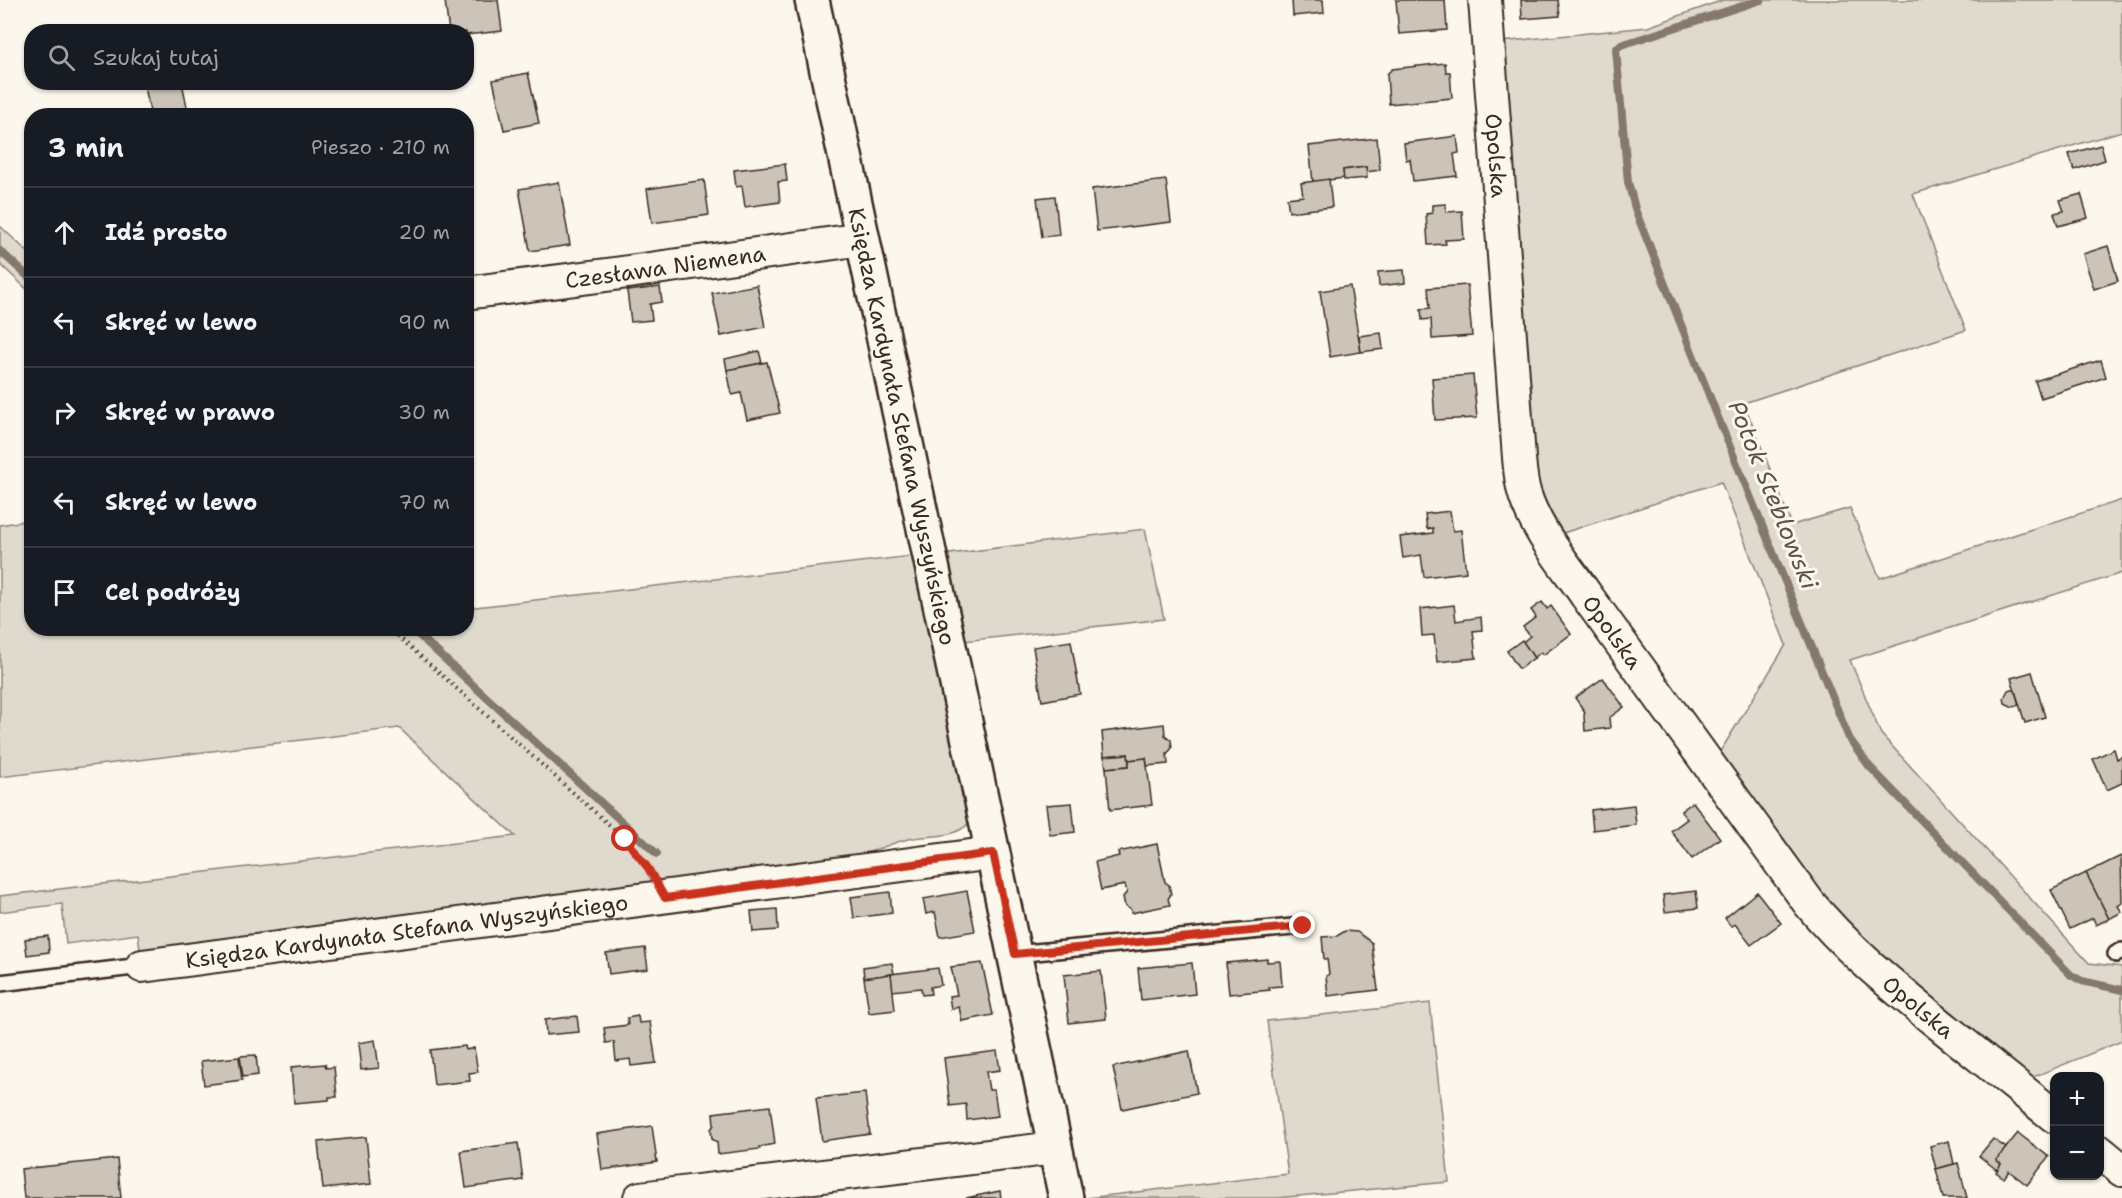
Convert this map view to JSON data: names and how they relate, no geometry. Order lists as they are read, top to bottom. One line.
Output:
{"streets":{"street":["Opolska","Czesława Niemena","Księdza Kardynała Stefana Wyszyńskiego"]},"crossings":[["Czesława Niemena","Księdza Kardynała Stefana Wyszyńskiego"]],"water":["Potok Steblowski"],"page":{"search":"Szukaj tutaj","heading":["3 min","Pieszo · 210 m"],"list":[["Idź prosto","20 m"],["Skręć w lewo","90 m"],["Skręć w prawo","30 m"],["Skręć w lewo","70 m"],"Cel podróży"],"map_buttons":["+","−"]}}
